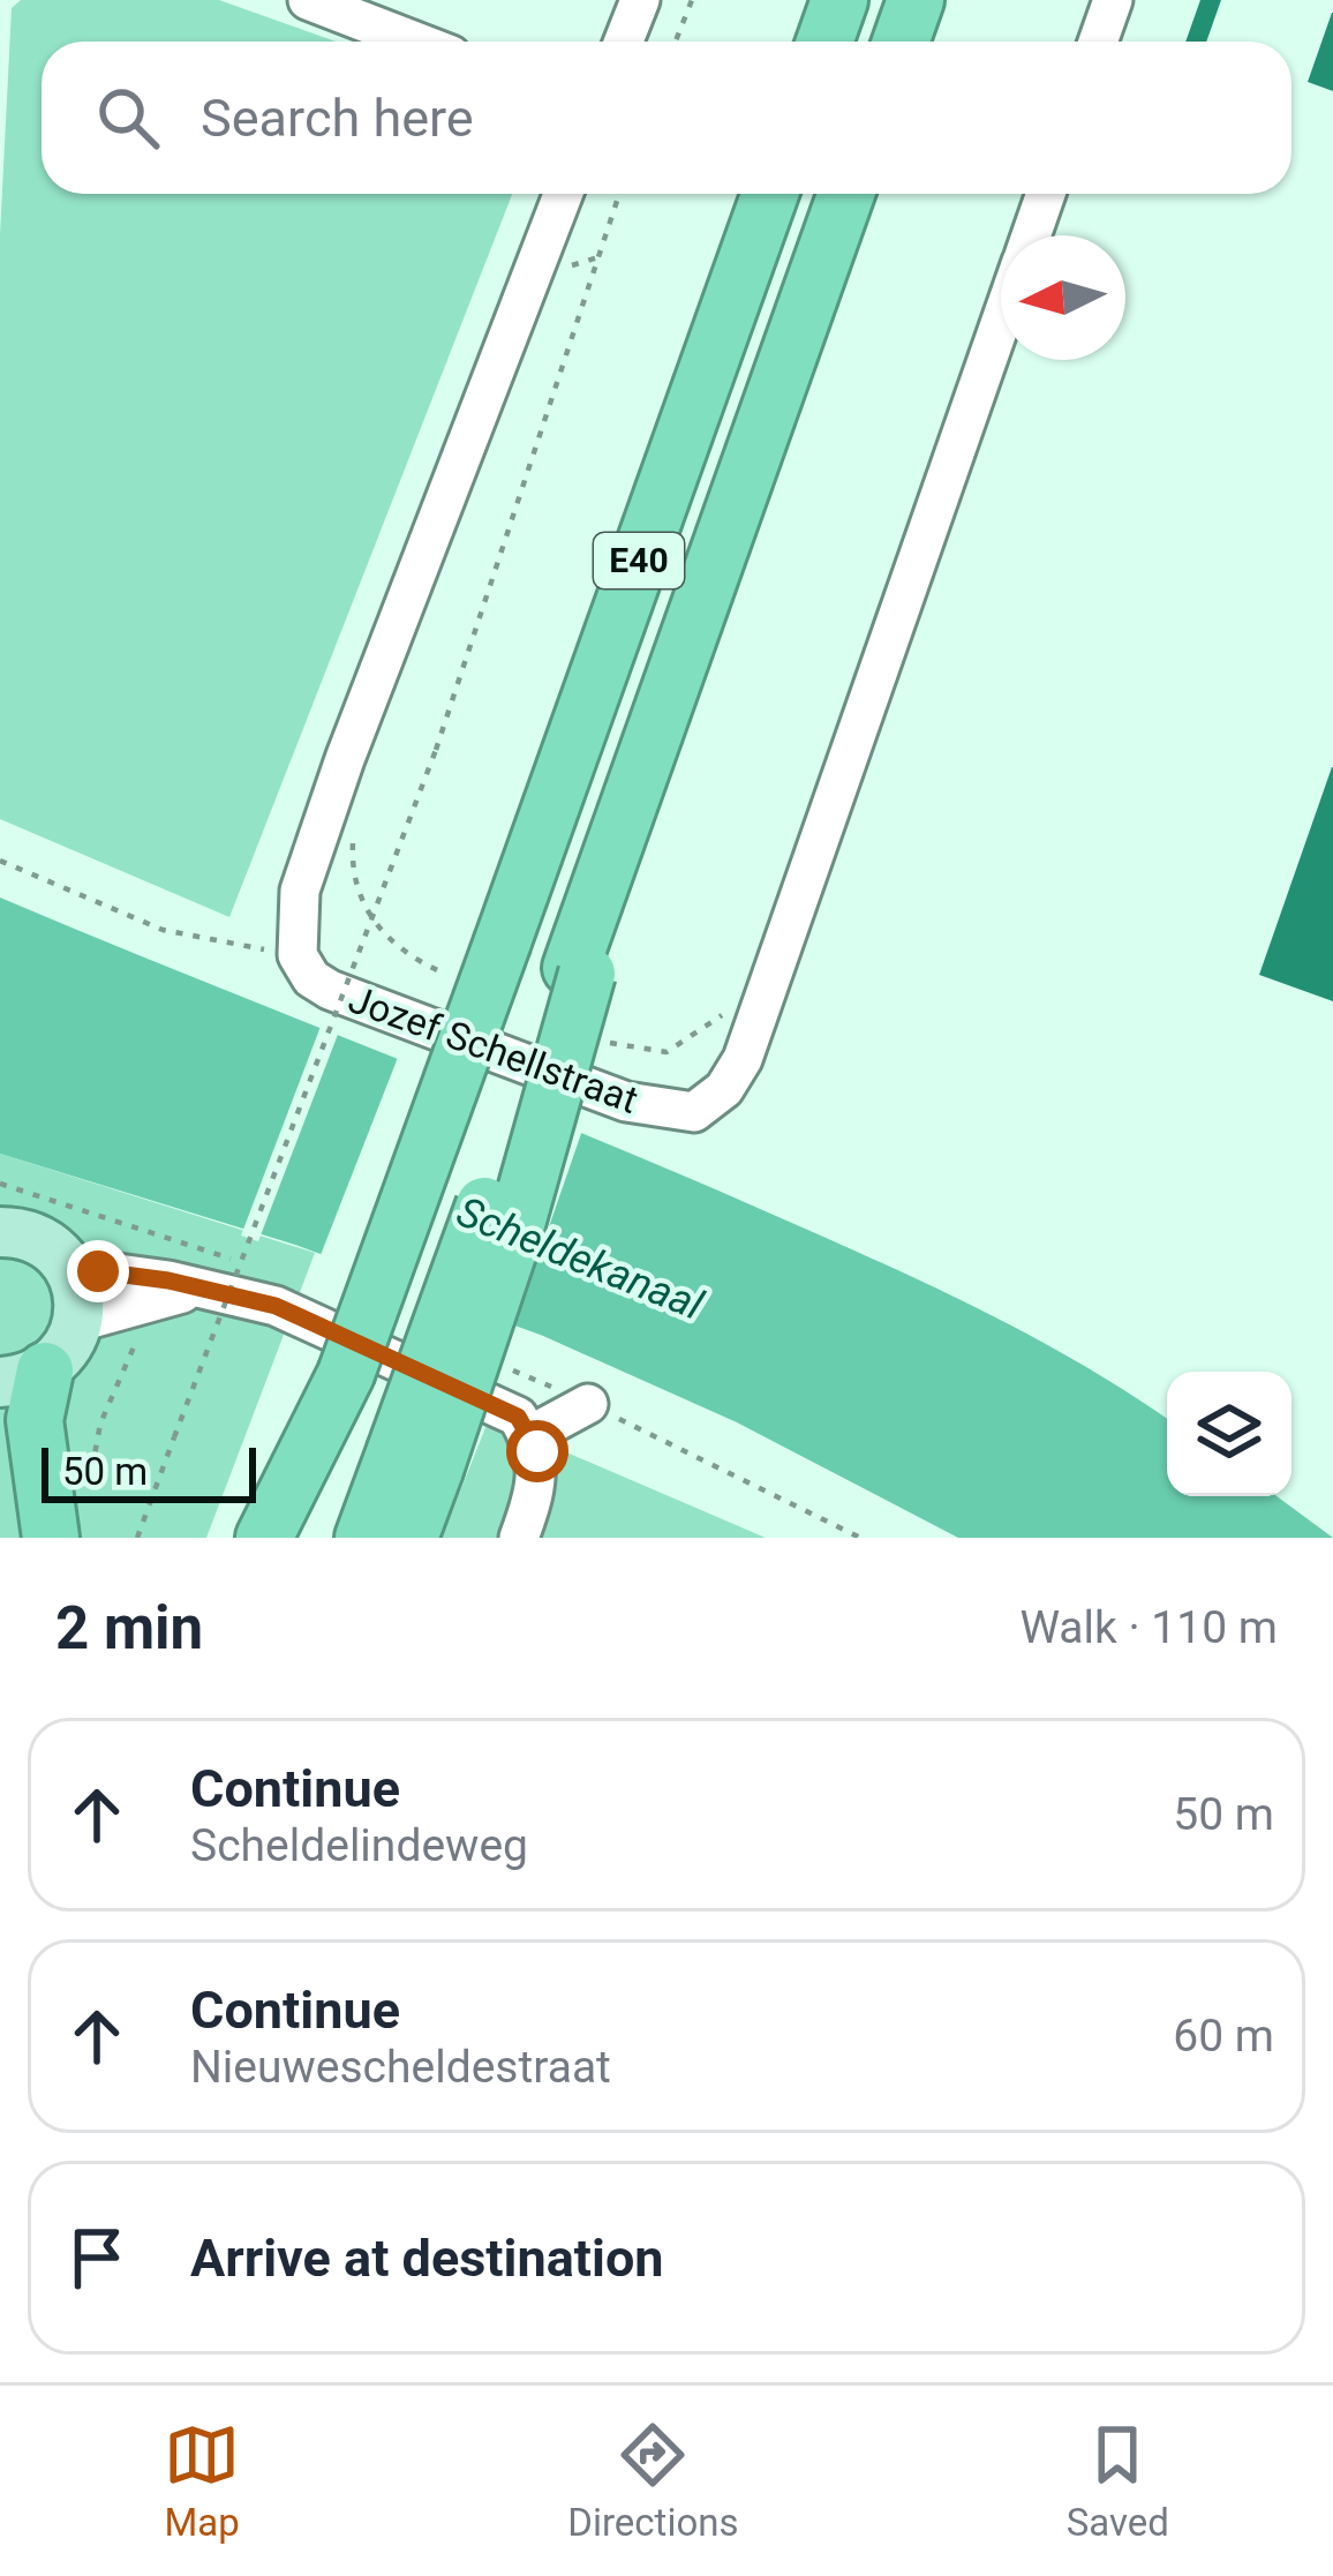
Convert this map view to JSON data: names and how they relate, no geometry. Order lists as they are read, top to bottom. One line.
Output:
{"streets":{"highway":["E40"],"street":["Jozef Schellstraat"]},"water":["Scheldekanaal"],"scale_bar":"50 m","north":"left","page":{"search":"Search here","scale":"50 m","heading":["2 min","Walk · 110 m"],"list":[["Continue","Scheldelindeweg","50 m"],["Continue","Nieuwescheldestraat","60 m"],"Arrive at destination"],"nav":["Map","Directions","Saved"]}}
